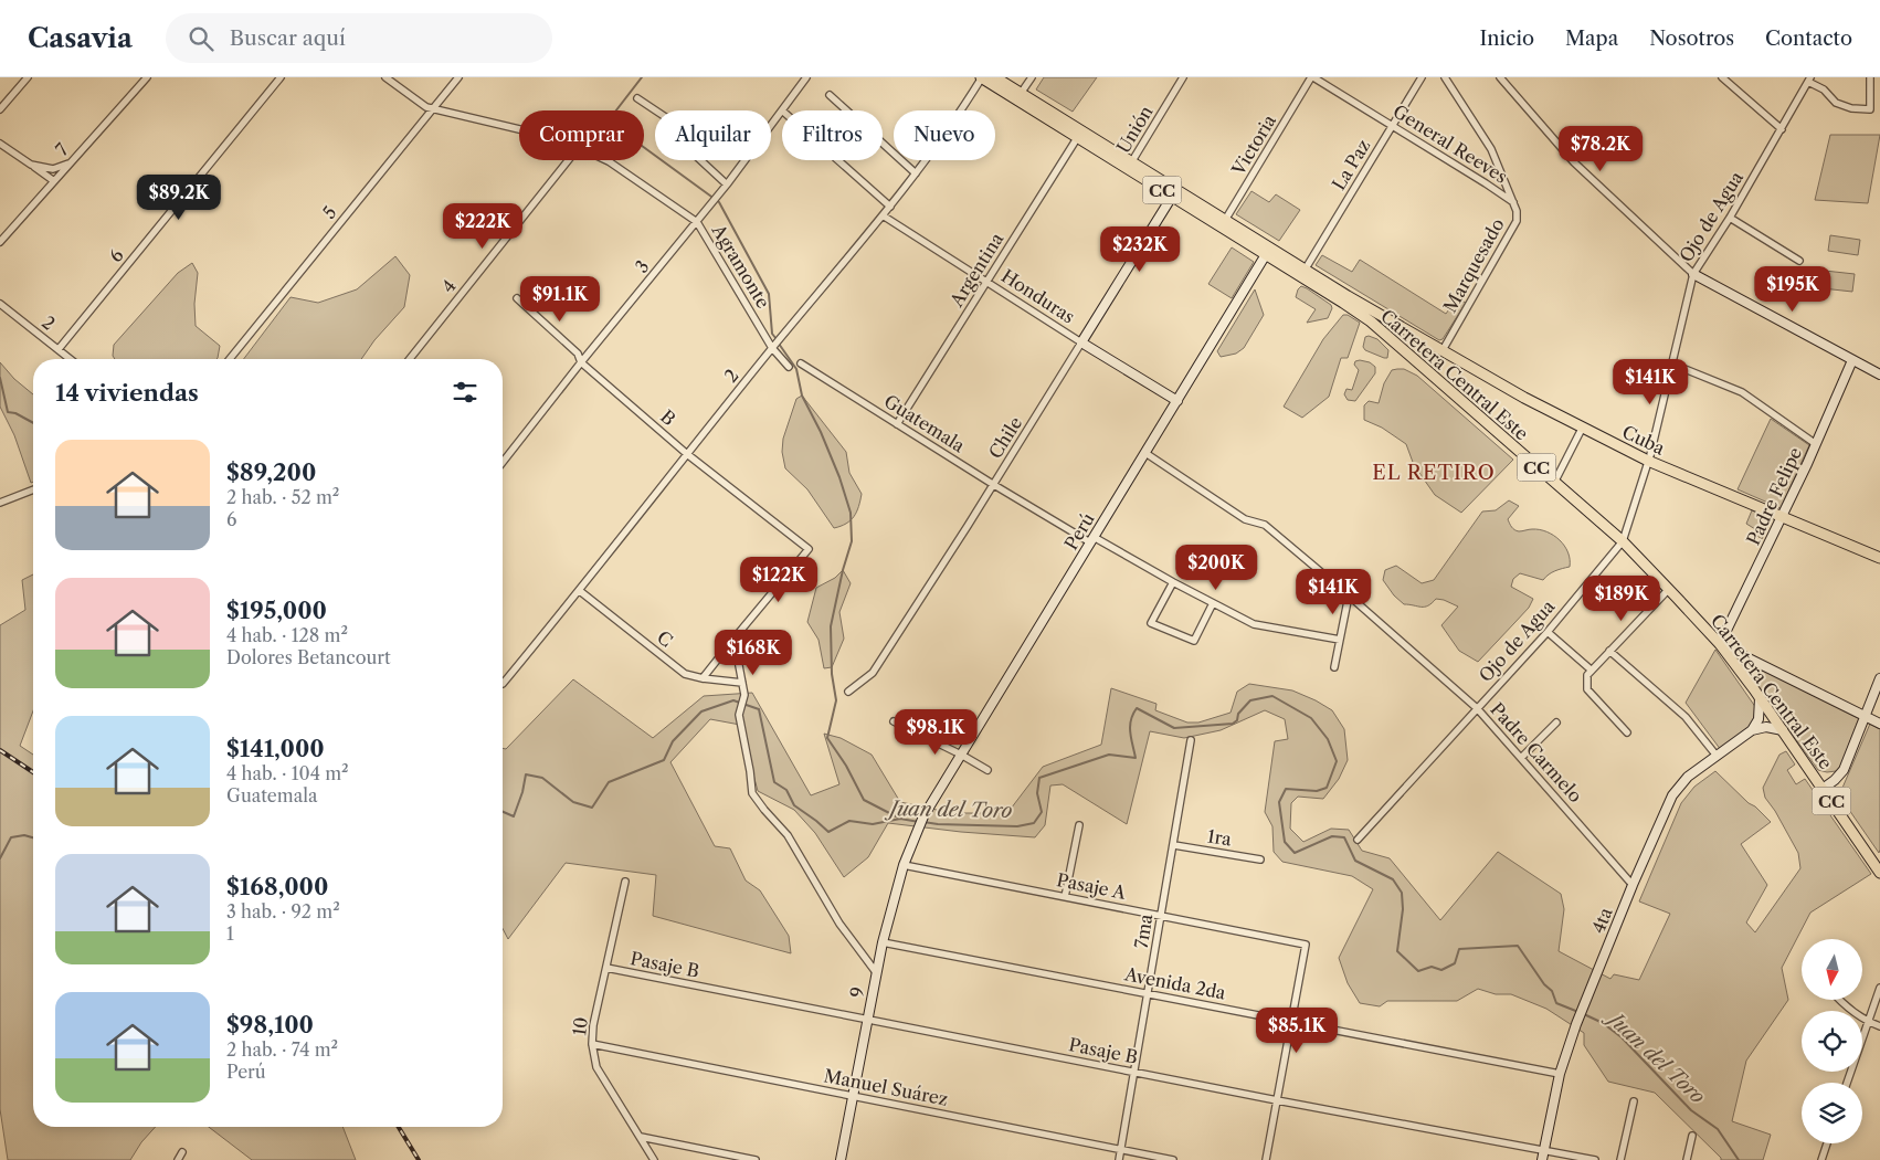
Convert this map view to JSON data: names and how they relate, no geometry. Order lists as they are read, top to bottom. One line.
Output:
{"streets":{"main road":["CC","Carretera Central Este","Cuba"],"street":["Unión","General Reeves","Victoria","7","La Paz","5","Ojo de Agua","6","Marquesado","3","Agramonte","Argentina","4","Honduras","2","B","Guatemala","Chile","Padre Felipe","Perú","C","Padre Carmelo","1ra","Pasaje A","4ta","7ma","Pasaje B","Avenida 2da","9","10","Manuel Suárez"]},"crossings":[["Unión","Carretera Central Este"],["General Reeves","Victoria"],["General Reeves","La Paz"],["General Reeves","Marquesado"],["Victoria","Carretera Central Este"],["La Paz","Carretera Central Este"],["5","Agramonte"],["Ojo de Agua","Carretera Central Este"],["Ojo de Agua","Cuba"],["Ojo de Agua","Padre Carmelo"],["6","2"],["Marquesado","Cuba"],["3","Agramonte"],["3","B"],["Agramonte","2"],["Argentina","Honduras"],["Argentina","Carretera Central Este"],["Argentina","Guatemala"],["Honduras","2"],["Honduras","Chile"],["Honduras","Perú"],["2","Carretera Central Este"],["2","B"],["2","C"],["Carretera Central Este","Chile"],["Carretera Central Este","Cuba"],["Carretera Central Este","Padre Felipe"],["Carretera Central Este","Perú"],["Guatemala","Chile"],["Guatemala","Perú"],["Cuba","Padre Felipe"],["Perú","Padre Carmelo"],["Perú","9"],["Padre Carmelo","4ta"],["1ra","7ma"],["Pasaje A","7ma"],["Pasaje A","Avenida 2da"],["Pasaje A","9"],["4ta","Pasaje B"],["4ta","Avenida 2da"],["7ma","Pasaje B"],["7ma","Avenida 2da"],["7ma","Manuel Suárez"],["Pasaje B","9"],["Pasaje B","10"],["Avenida 2da","9"],["9","Manuel Suárez"],["10","Manuel Suárez"]],"districts":["EL RETIRO"],"water":["Juan del Toro"],"north":"bottom","page":{"header":"Casavia","search":"Buscar aquí","nav":["Inicio","Mapa","Nosotros","Contacto"],"chip":["Comprar","Alquilar","Filtros","Nuevo"],"price":["$78.2K","$89.2K","$222K","$232K","$195K","$91.1K","$141K","$200K","$122K","$141K","$189K","$168K","$98.1K","$85.1K"],"heading":"14 viviendas","list":[{"name":"$89,200","note":"2 hab. · 52 m² · 6"},{"name":"$195,000","note":"4 hab. · 128 m² · Dolores Betancourt"},{"name":"$141,000","note":"4 hab. · 104 m² · Guatemala"},{"name":"$168,000","note":"3 hab. · 92 m² · 1"},{"name":"$98,100","note":"2 hab. · 74 m² · Perú"}]}}
